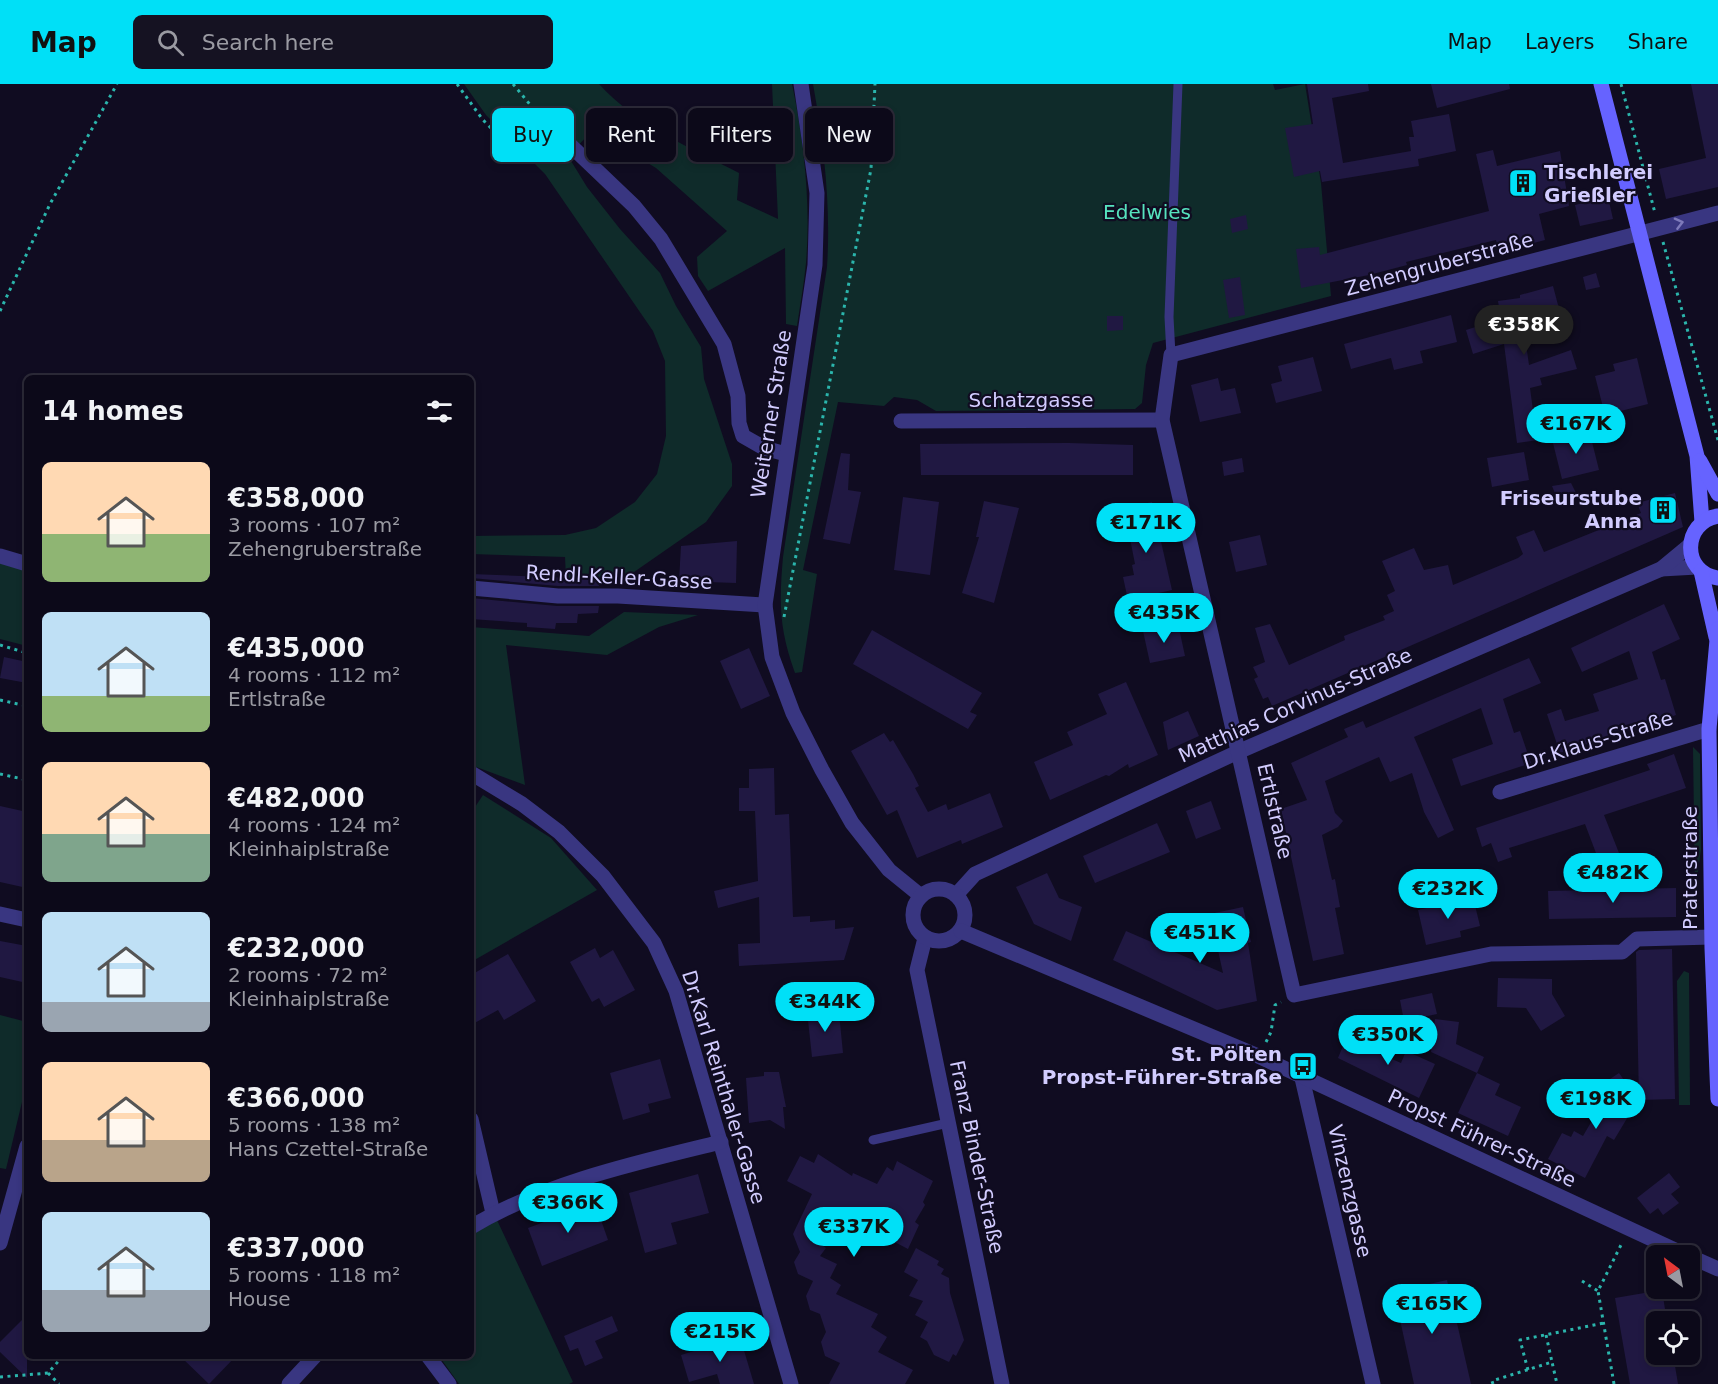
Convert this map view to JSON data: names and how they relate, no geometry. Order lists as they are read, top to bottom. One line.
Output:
{"streets":{"main road":["Praterstraße"],"street":["Zehengruberstraße","Schatzgasse","Weiterner Straße","Rendl-Keller-Gasse","Matthias Corvinus-Straße","Dr.Klaus-Straße","Ertlstraße","Dr.Karl Reinthaler-Gasse","Propst Führer-Straße","Franz Binder-Straße","Vinzenzgasse"]},"crossings":[["Zehengruberstraße","Ertlstraße"],["Schatzgasse","Ertlstraße"],["Weiterner Straße","Rendl-Keller-Gasse"],["Weiterner Straße","Matthias Corvinus-Straße"],["Weiterner Straße","Propst Führer-Straße"],["Weiterner Straße","Franz Binder-Straße"],["Matthias Corvinus-Straße","Ertlstraße"],["Matthias Corvinus-Straße","Praterstraße"],["Matthias Corvinus-Straße","Propst Führer-Straße"],["Matthias Corvinus-Straße","Franz Binder-Straße"],["Dr.Klaus-Straße","Praterstraße"],["Propst Führer-Straße","Franz Binder-Straße"],["Propst Führer-Straße","Vinzenzgasse"]],"parks":["Edelwies"],"places":{"building":["Tischlerei Grießler","Friseurstube Anna"],"bus stop":["St. Pölten Propst-Führer-Straße"]},"north":"top left","page":{"header":"Map","search":"Search here","nav":["Map","Layers","Share"],"chip":["Buy","Rent","Filters","New"],"price":["€358K","€167K","€171K","€435K","€482K","€232K","€451K","€344K","€350K","€198K","€366K","€337K","€165K","€215K"],"heading":"14 homes","list":[{"name":"€358,000","note":"3 rooms · 107 m² · Zehengruberstraße"},{"name":"€435,000","note":"4 rooms · 112 m² · Ertlstraße"},{"name":"€482,000","note":"4 rooms · 124 m² · Kleinhaiplstraße"},{"name":"€232,000","note":"2 rooms · 72 m² · Kleinhaiplstraße"},{"name":"€366,000","note":"5 rooms · 138 m² · Hans Czettel-Straße"},{"name":"€337,000","note":"5 rooms · 118 m² · House"}]}}
